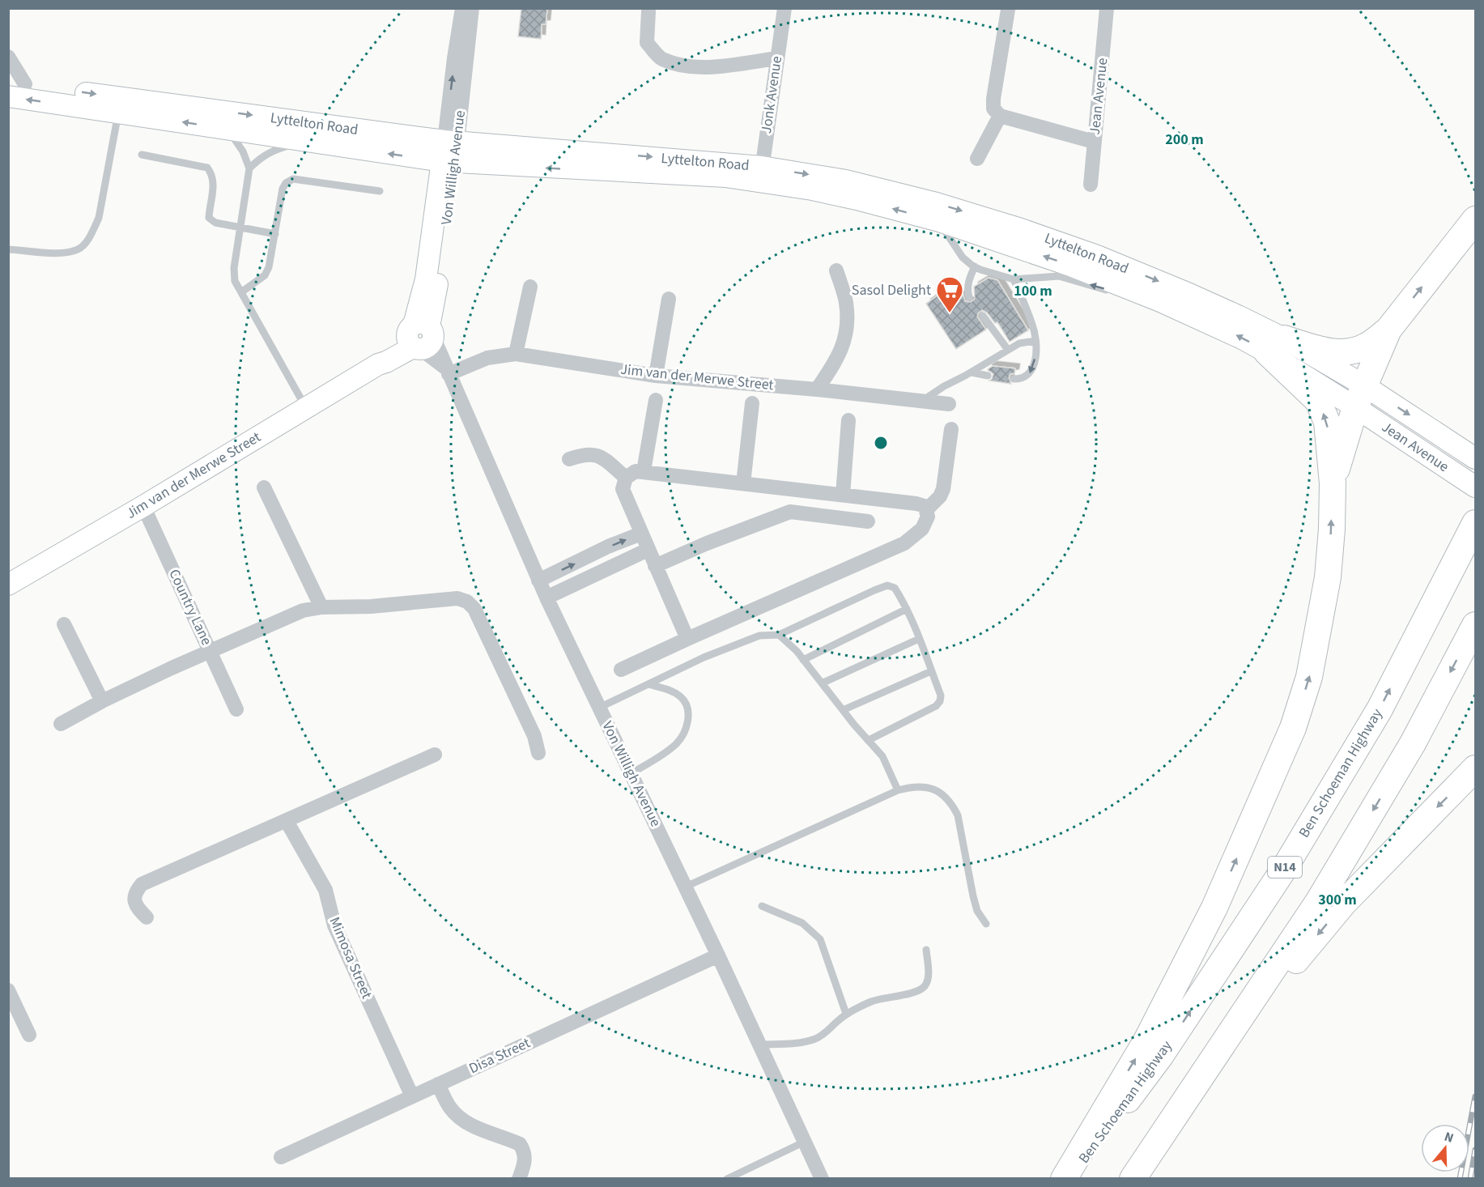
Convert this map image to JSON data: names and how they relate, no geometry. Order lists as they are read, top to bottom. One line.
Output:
{"streets":{"highway":["Ben Schoeman Highway","N14"],"main road":["Jean Avenue","Lyttelton Road","Von Willigh Avenue","Jim van der Merwe Street"],"street":["Jonk Avenue","Country Lane","Mimosa Street","Disa Street"]},"crossings":[["Jonk Avenue","Lyttelton Road"],["Jean Avenue","Lyttelton Road"],["Lyttelton Road","Von Willigh Avenue"],["Von Willigh Avenue","Jim van der Merwe Street"],["Von Willigh Avenue","Disa Street"],["Jim van der Merwe Street","Country Lane"],["Mimosa Street","Disa Street"]],"places":{"supermarket":["Sasol Delight"]},"north":"top","rings":["200 m","100 m","300 m"]}
